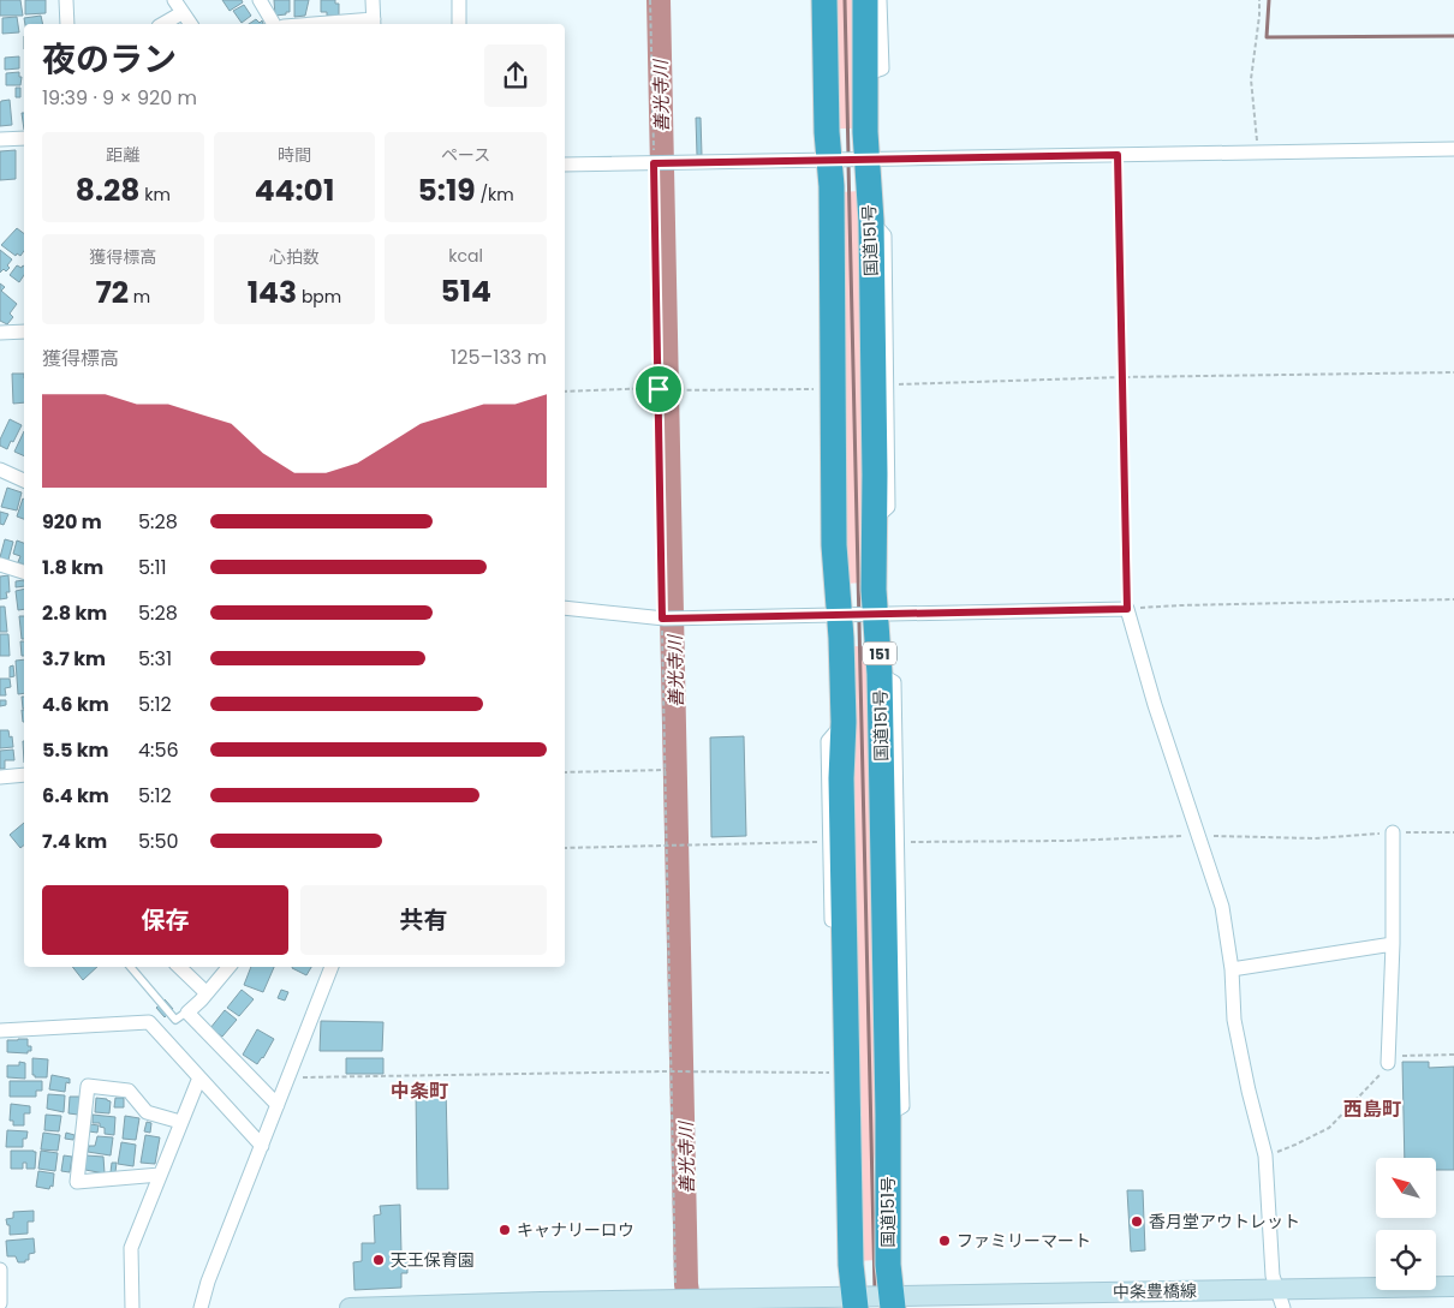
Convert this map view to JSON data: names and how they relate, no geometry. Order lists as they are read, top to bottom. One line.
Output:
{"streets":{"highway":["国道151号","151"],"main road":["中条豊橋線"]},"crossings":[["国道151号","151"],["国道151号","中条豊橋線"],["151","中条豊橋線"]],"districts":["中条町","西島町"],"water":["善光寺川"],"places":["香月堂アウトレット","キャナリーロウ","ファミリーマート","天王保育園"],"north":"top left","page":{"heading":["夜のラン","19:39 · 9 × 920 m"],"stats":[["距離","8.28 km"],["時間","44:01"],["ペース","5:19 /km"],["獲得標高","72 m"],["心拍数","143 bpm"],["kcal","514"]],"chart":["獲得標高","125–133 m"],"list":[{"name":"920 m","note":"5:28"},{"name":"1.8 km","note":"5:11"},{"name":"2.8 km","note":"5:28"},{"name":"3.7 km","note":"5:31"},{"name":"4.6 km","note":"5:12"},{"name":"5.5 km","note":"4:56"},{"name":"6.4 km","note":"5:12"},{"name":"7.4 km","note":"5:50"}],"buttons":["保存","共有"]}}
